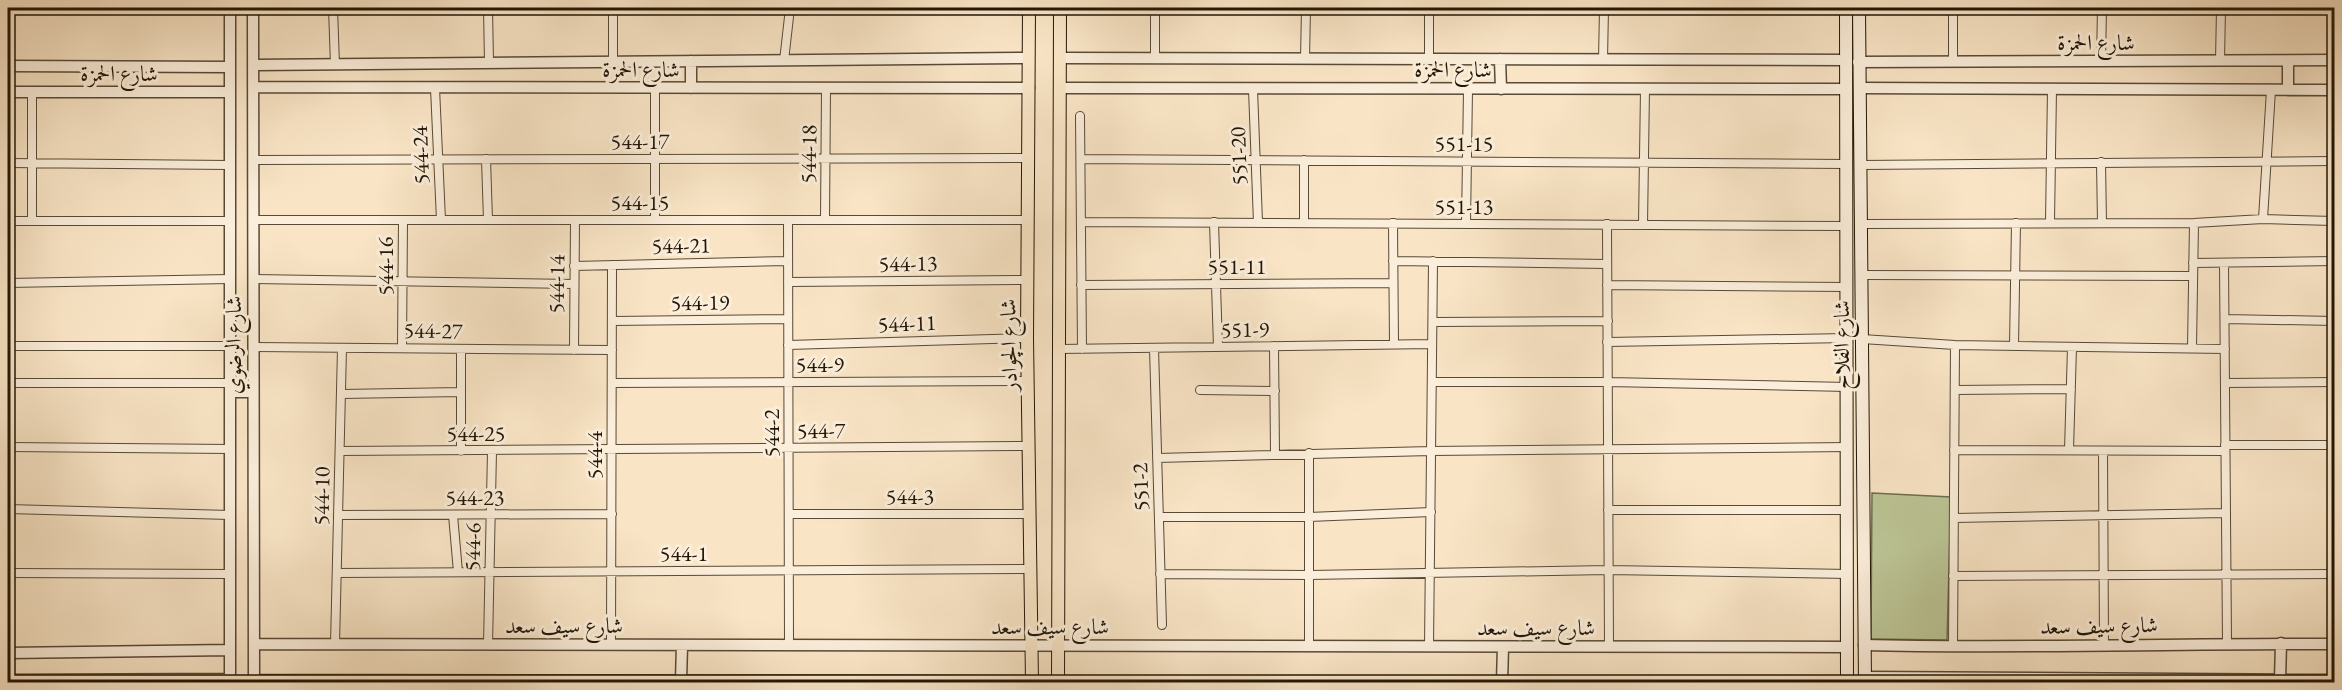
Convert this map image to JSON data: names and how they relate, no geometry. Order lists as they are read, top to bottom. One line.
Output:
{"streets":{"main road":["شارع الچوادر","شارع الفلاح"],"street":["شارع الحمزة","544-17","551-15","544-18","544-24","551-20","544-15","551-13","544-21","544-13","544-16","551-11","544-14","544-19","544-11","551-9","544-27","شارع الرضوي","544-9","544-7","544-25","544-2","544-4","551-2","544-10","544-3","544-23","544-6","544-1","شارع سيف سعد"]},"crossings":[["شارع الحمزة","544-18"],["شارع الحمزة","544-24"],["شارع الحمزة","551-20"],["شارع الحمزة","شارع الرضوي"],["شارع الحمزة","شارع الچوادر"],["شارع الحمزة","شارع الفلاح"],["544-17","544-18"],["544-17","544-24"],["544-17","شارع الرضوي"],["544-17","شارع الچوادر"],["551-15","551-20"],["551-15","شارع الفلاح"],["544-18","544-15"],["544-24","544-15"],["551-20","551-13"],["544-15","544-16"],["544-15","544-14"],["544-15","شارع الرضوي"],["544-15","شارع الچوادر"],["544-15","544-2"],["551-13","شارع الفلاح"],["544-21","544-14"],["544-21","544-2"],["544-21","544-4"],["544-13","شارع الچوادر"],["544-13","544-2"],["544-16","544-27"],["544-14","544-27"],["544-19","544-2"],["544-19","544-4"],["544-11","شارع الچوادر"],["544-11","544-2"],["551-9","551-2"],["544-27","شارع الرضوي"],["544-27","544-4"],["544-27","544-10"],["شارع الرضوي","شارع سيف سعد"],["شارع الچوادر","544-9"],["شارع الچوادر","544-7"],["شارع الچوادر","544-3"],["شارع الچوادر","544-1"],["شارع الچوادر","شارع سيف سعد"],["شارع الفلاح","شارع سيف سعد"],["544-9","544-2"],["544-9","544-4"],["544-7","544-25"],["544-7","544-2"],["544-7","544-4"],["544-25","544-4"],["544-25","544-10"],["544-25","544-6"],["544-2","544-3"],["544-2","544-1"],["544-2","شارع سيف سعد"],["544-4","544-23"],["544-4","544-1"],["544-4","شارع سيف سعد"],["544-10","544-23"],["544-10","544-1"],["544-10","شارع سيف سعد"],["544-23","544-6"],["544-6","544-1"],["544-6","شارع سيف سعد"]]}
